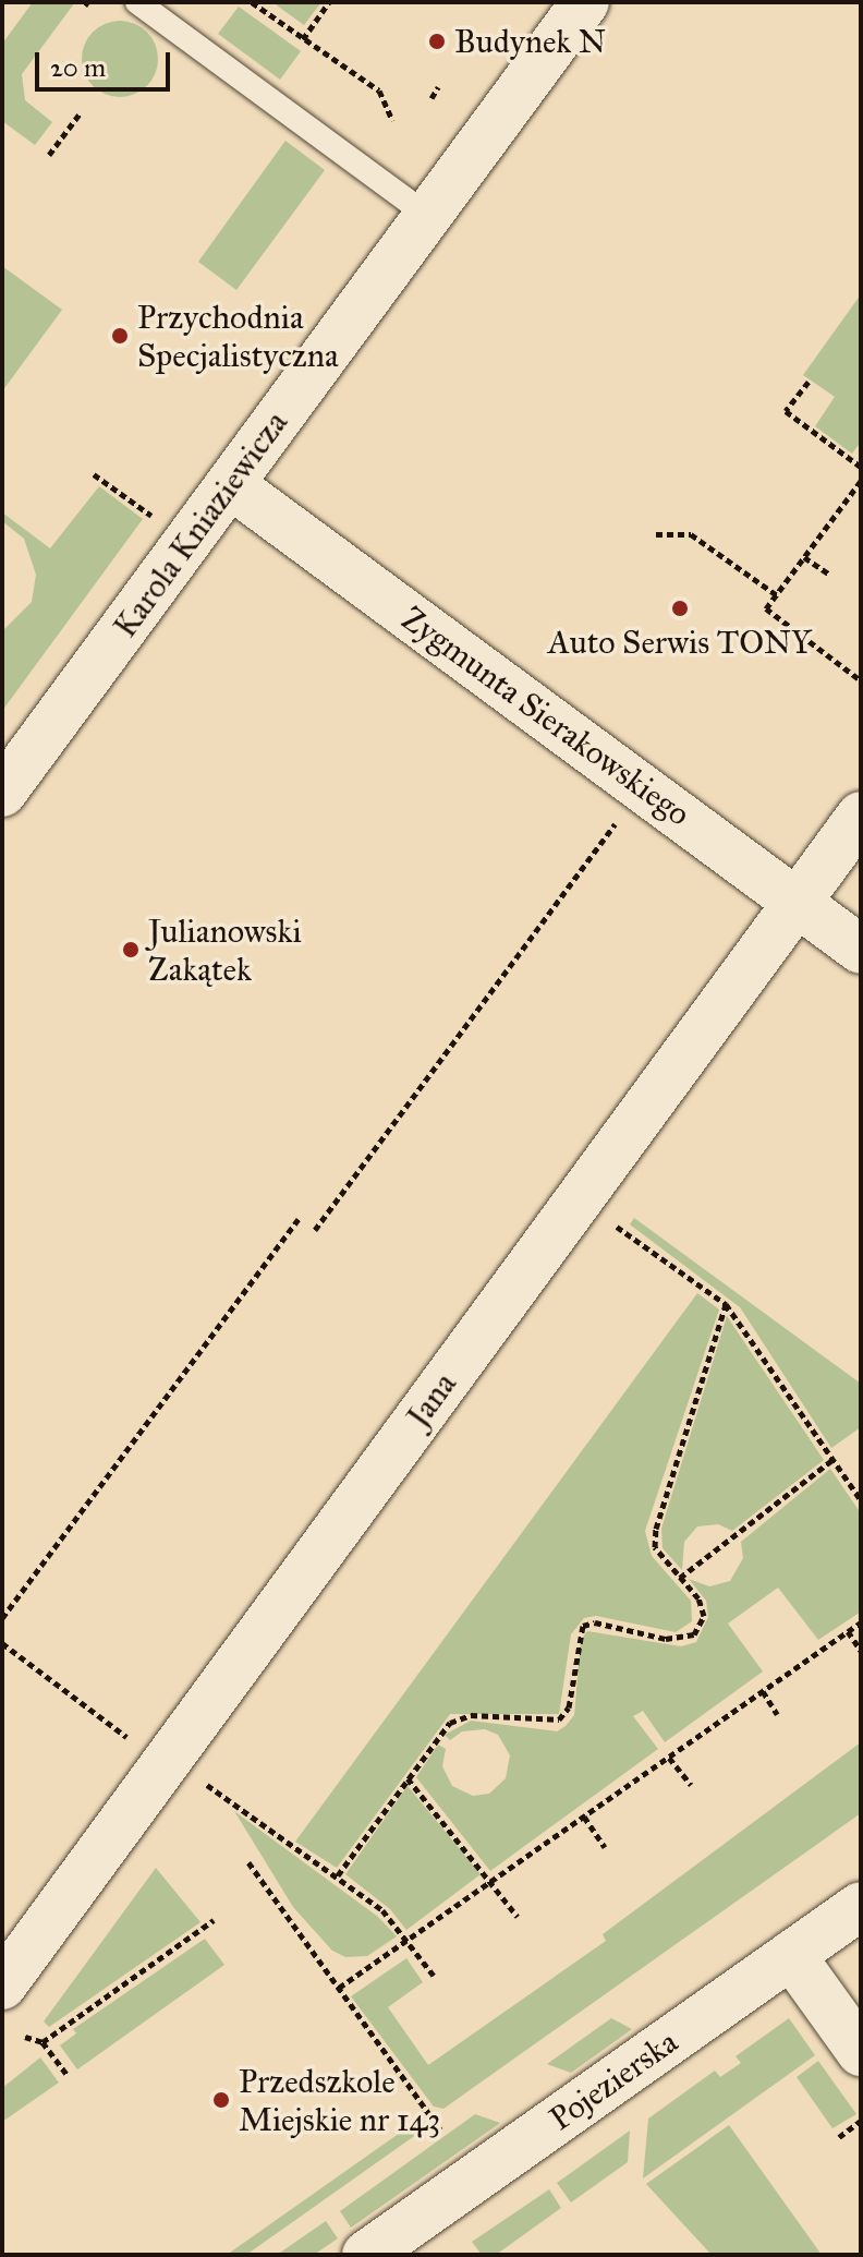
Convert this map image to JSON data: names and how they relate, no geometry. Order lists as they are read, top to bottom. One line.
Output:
{"streets":{"street":["Karola Kniaziewicza","Zygmunta Sierakowskiego","Jana","Pojezierska"]},"crossings":[["Karola Kniaziewicza","Zygmunta Sierakowskiego"],["Zygmunta Sierakowskiego","Jana"]],"places":["Budynek N","Przychodnia Specjalistyczna","Auto Serwis TONY","Julianowski Zakątek","Przedszkole Miejskie nr 143"],"scale_bar":"20 m"}
